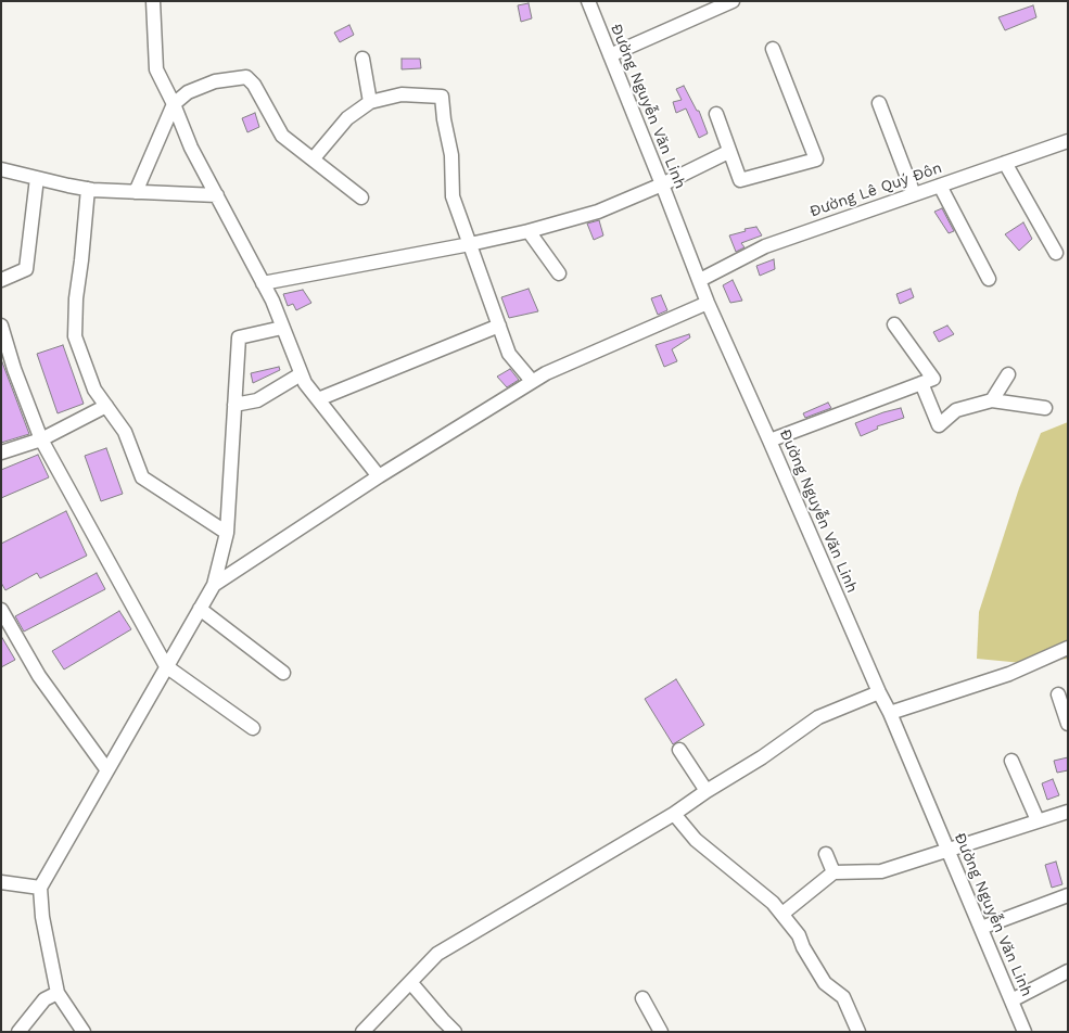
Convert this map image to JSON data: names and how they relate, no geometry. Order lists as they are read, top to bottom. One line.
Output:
{"streets":{"street":["Đường Nguyễn Văn Linh","Đường Lê Quý Đôn"]},"crossings":[["Đường Nguyễn Văn Linh","Đường Lê Quý Đôn"]]}
